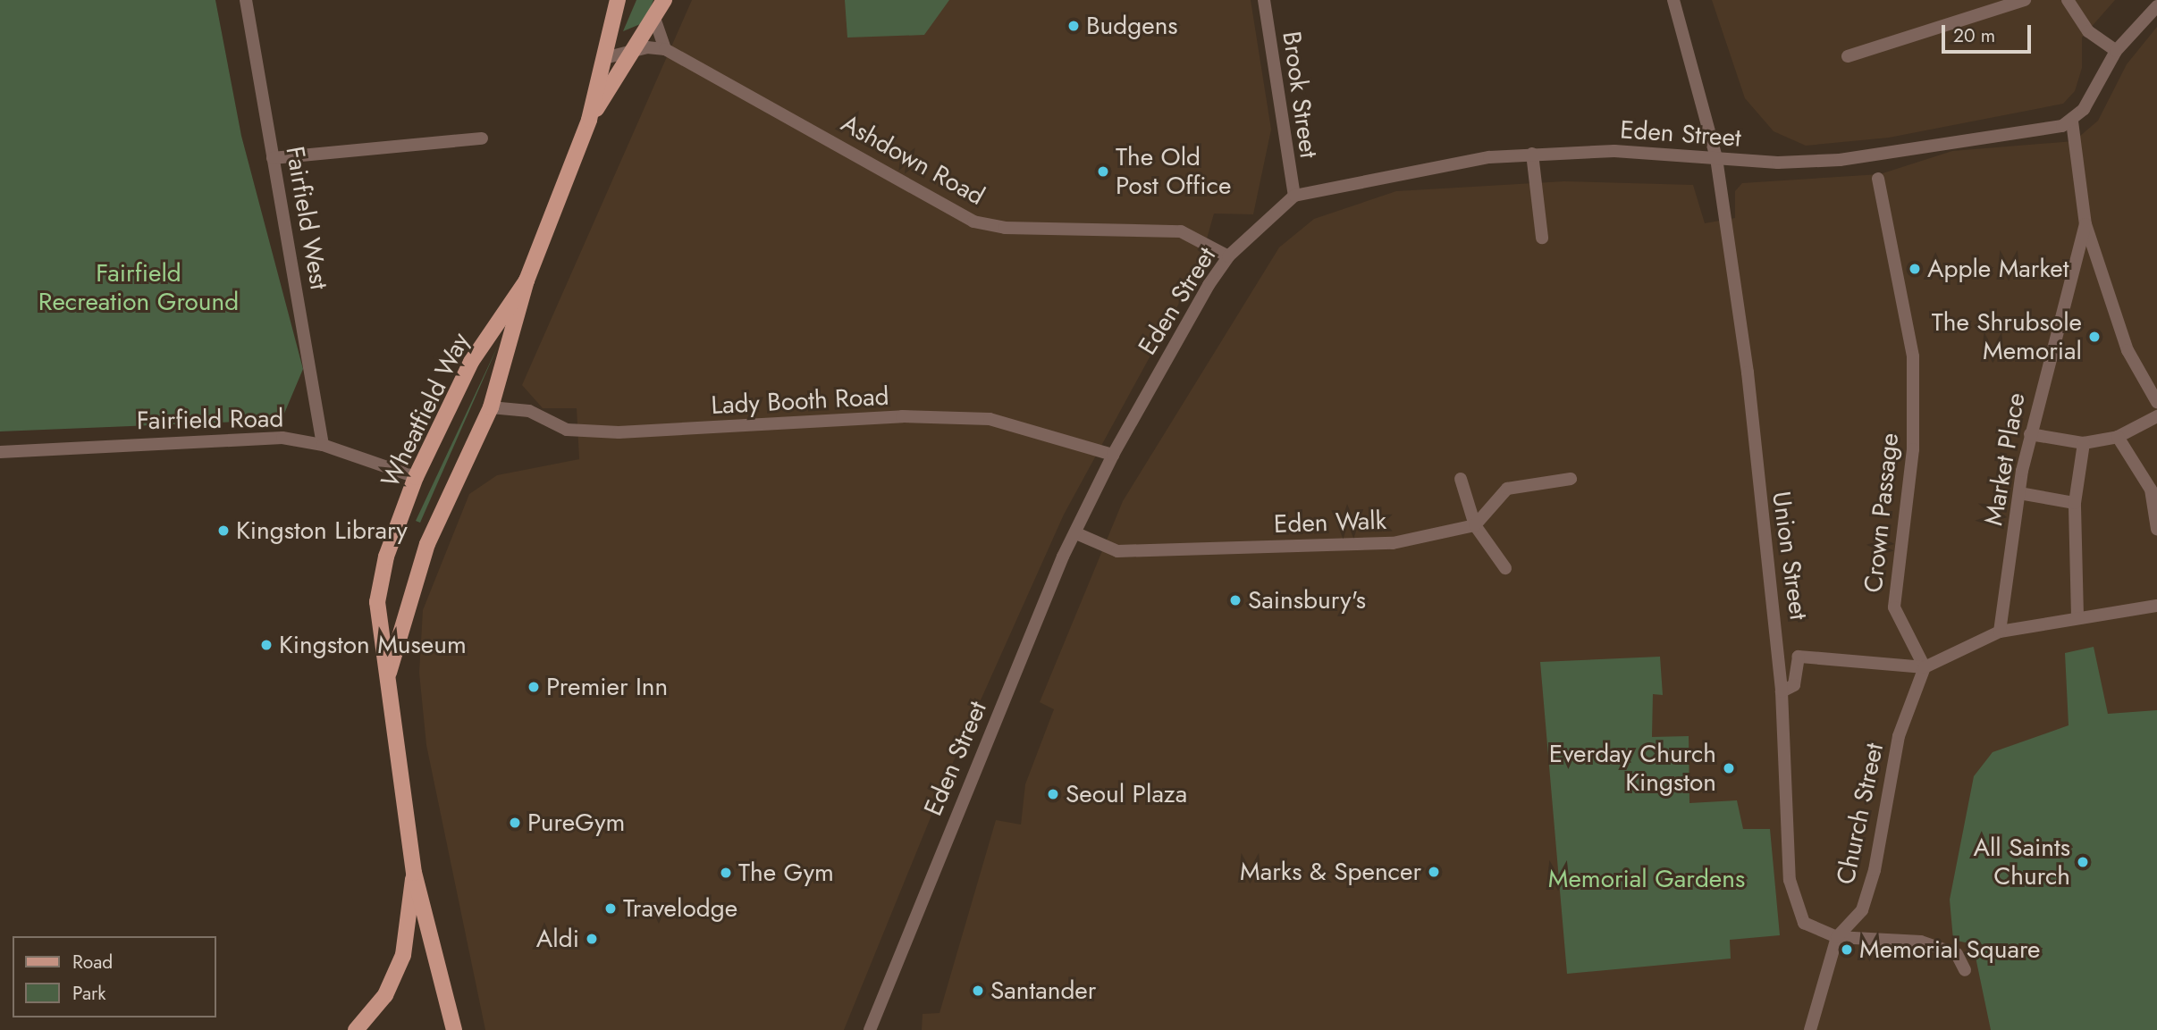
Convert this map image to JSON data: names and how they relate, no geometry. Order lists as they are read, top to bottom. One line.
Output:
{"streets":{"main road":["Wheatfield Way"],"street":["Brook Street","Eden Street","Ashdown Road","Fairfield West","Lady Booth Road","Fairfield Road","Market Place","Crown Passage","Eden Walk","Union Street","Church Street"]},"crossings":[["Brook Street","Eden Street"],["Eden Street","Ashdown Road"],["Eden Street","Lady Booth Road"],["Eden Street","Market Place"],["Eden Street","Eden Walk"],["Eden Street","Union Street"],["Fairfield West","Fairfield Road"],["Lady Booth Road","Wheatfield Way"],["Wheatfield Way","Fairfield Road"],["Crown Passage","Church Street"],["Union Street","Church Street"]],"parks":["Fairfield Recreation Ground","Memorial Gardens"],"places":["Budgens","The Old Post Office","Apple Market","The Shrubsole Memorial","Kingston Library","Sainsbury's","Kingston Museum","Premier Inn","Everday Church Kingston","Seoul Plaza","PureGym","All Saints Church","Marks & Spencer","The Gym","Travelodge","Aldi","Memorial Square","Santander"],"legend":["Road","Park"],"scale_bar":"20 m"}
